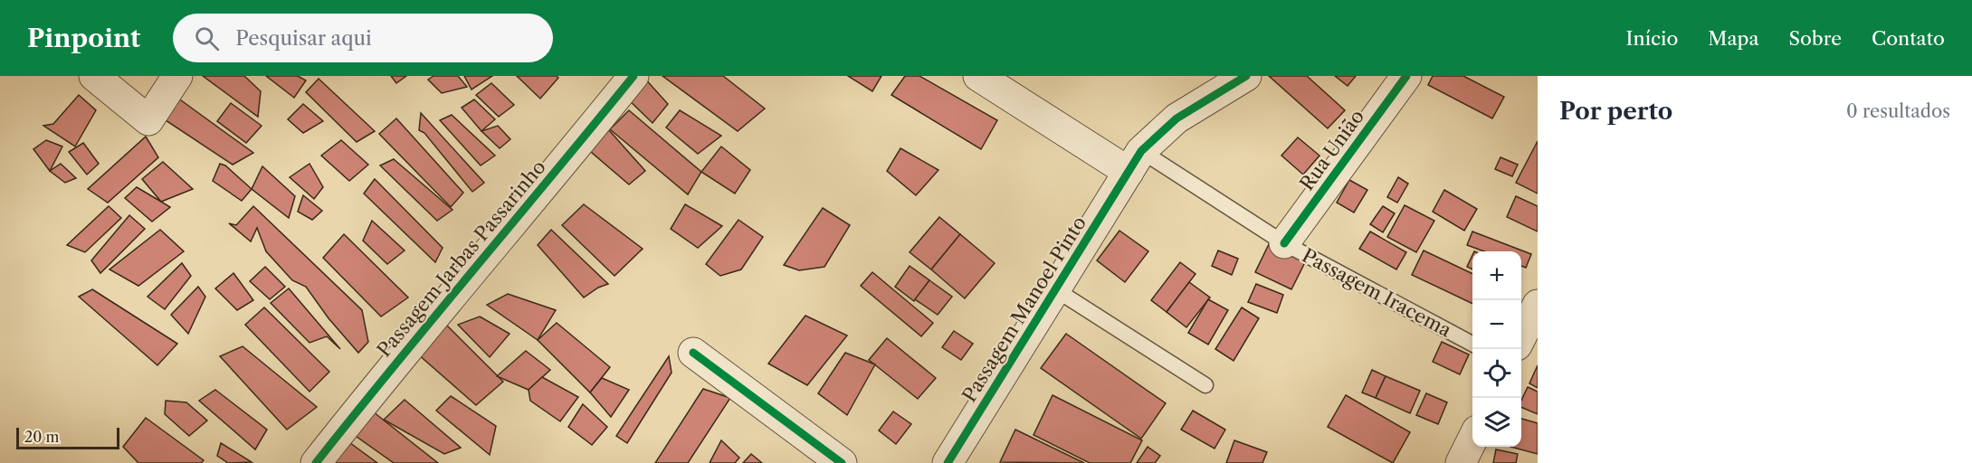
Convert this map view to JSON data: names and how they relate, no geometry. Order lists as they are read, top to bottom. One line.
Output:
{"streets":{"street":["Rua União","Passagem Jarbas Passarinho","Passagem Iracema","Passagem Manoel Pinto"]},"crossings":[["Rua União","Passagem Iracema"],["Passagem Iracema","Passagem Manoel Pinto"]],"scale_bar":"20 m","page":{"header":"Pinpoint","search":"Pesquisar aqui","nav":["Início","Mapa","Sobre","Contato"],"heading":["Por perto","0 resultados"],"map_buttons":["+","−"],"scale":"20 m"}}
